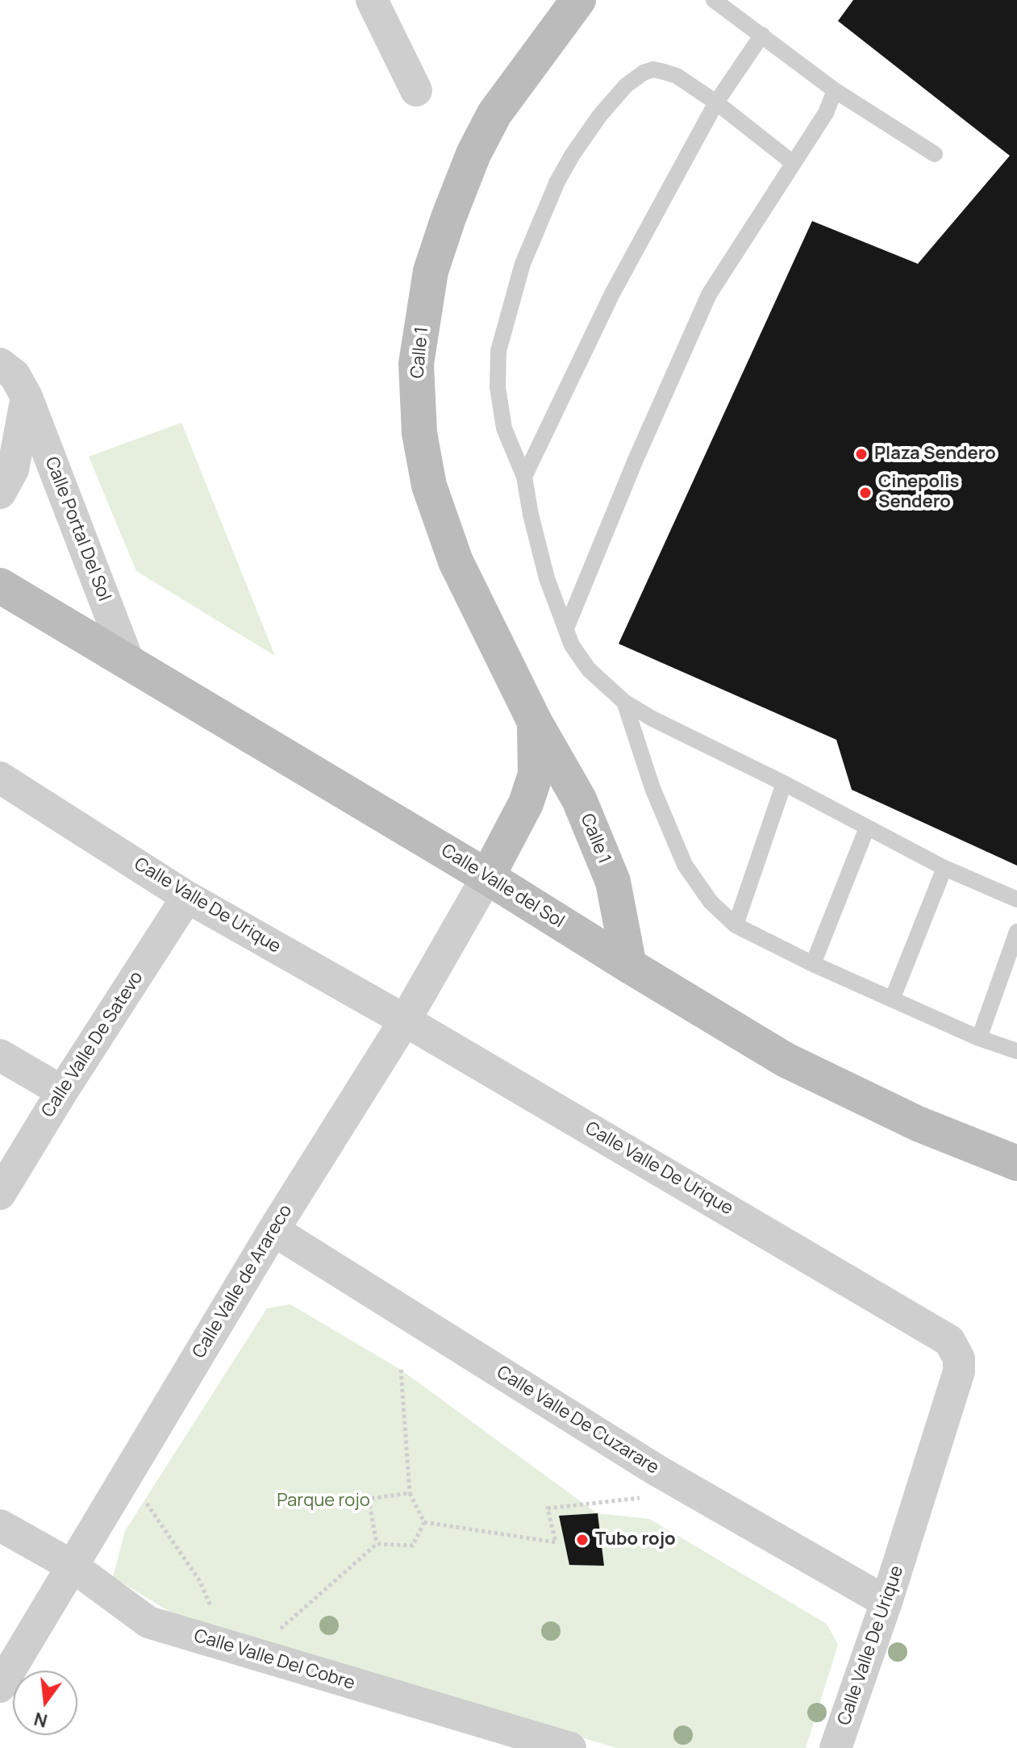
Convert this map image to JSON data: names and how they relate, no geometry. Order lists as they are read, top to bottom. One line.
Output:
{"streets":{"street":["Calle 1","Calle Portal Del Sol","Calle Valle del Sol","Calle Valle De Urique","Calle Valle De Satevo","Calle Valle de Arareco","Calle Valle De Cuzarare","Calle Valle Del Cobre"]},"crossings":[["Calle 1","Calle Valle del Sol"],["Calle 1","Calle Valle de Arareco"],["Calle Portal Del Sol","Calle Valle del Sol"],["Calle Valle del Sol","Calle Valle de Arareco"],["Calle Valle De Urique","Calle Valle De Satevo"],["Calle Valle De Urique","Calle Valle de Arareco"],["Calle Valle De Urique","Calle Valle De Cuzarare"],["Calle Valle de Arareco","Calle Valle De Cuzarare"],["Calle Valle de Arareco","Calle Valle Del Cobre"]],"parks":["Parque rojo"],"places":["Plaza Sendero","Cinepolis Sendero","Tubo rojo"],"north":"bottom"}
